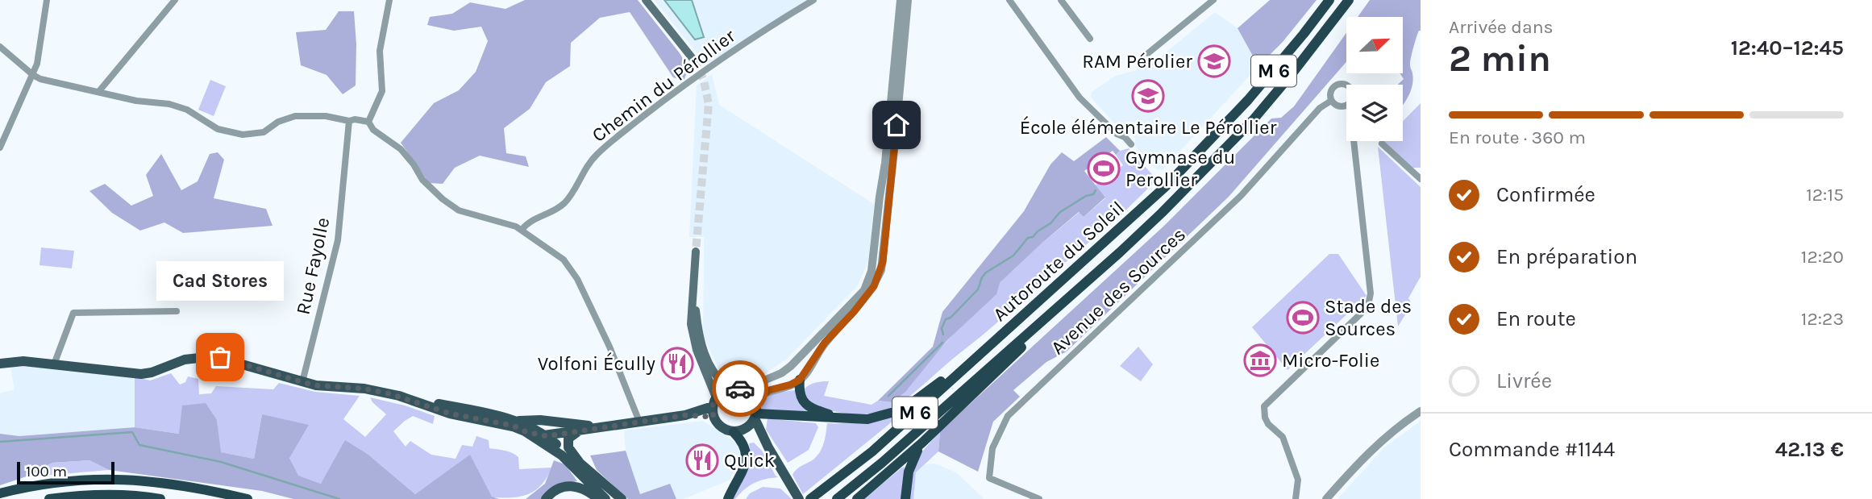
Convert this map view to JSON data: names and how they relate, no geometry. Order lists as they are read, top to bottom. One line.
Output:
{"streets":{"highway":["M 6","Autoroute du Soleil"],"street":["Chemin du Pérollier","Rue Fayolle","Avenue des Sources"]},"places":{"school or university":["RAM Pérolier","École élémentaire Le Pérollier"],"sports":["Gymnase du Perollier","Stade des Sources"],"other":["Cad Stores"],"museum":["Micro-Folie"],"restaurant":["Volfoni Écully","Quick"]},"scale_bar":"100 m","north":"top right","page":{"heading":["2 min","Arrivée dans","12:40–12:45"],"panel":["Commande #1144","42.13 €"],"bar":"En route · 360 m","list":[["Confirmée","12:15"],["En préparation","12:20"],["En route","12:23"],"Livrée"],"bubble":"Cad Stores","scale":"100 m"}}
